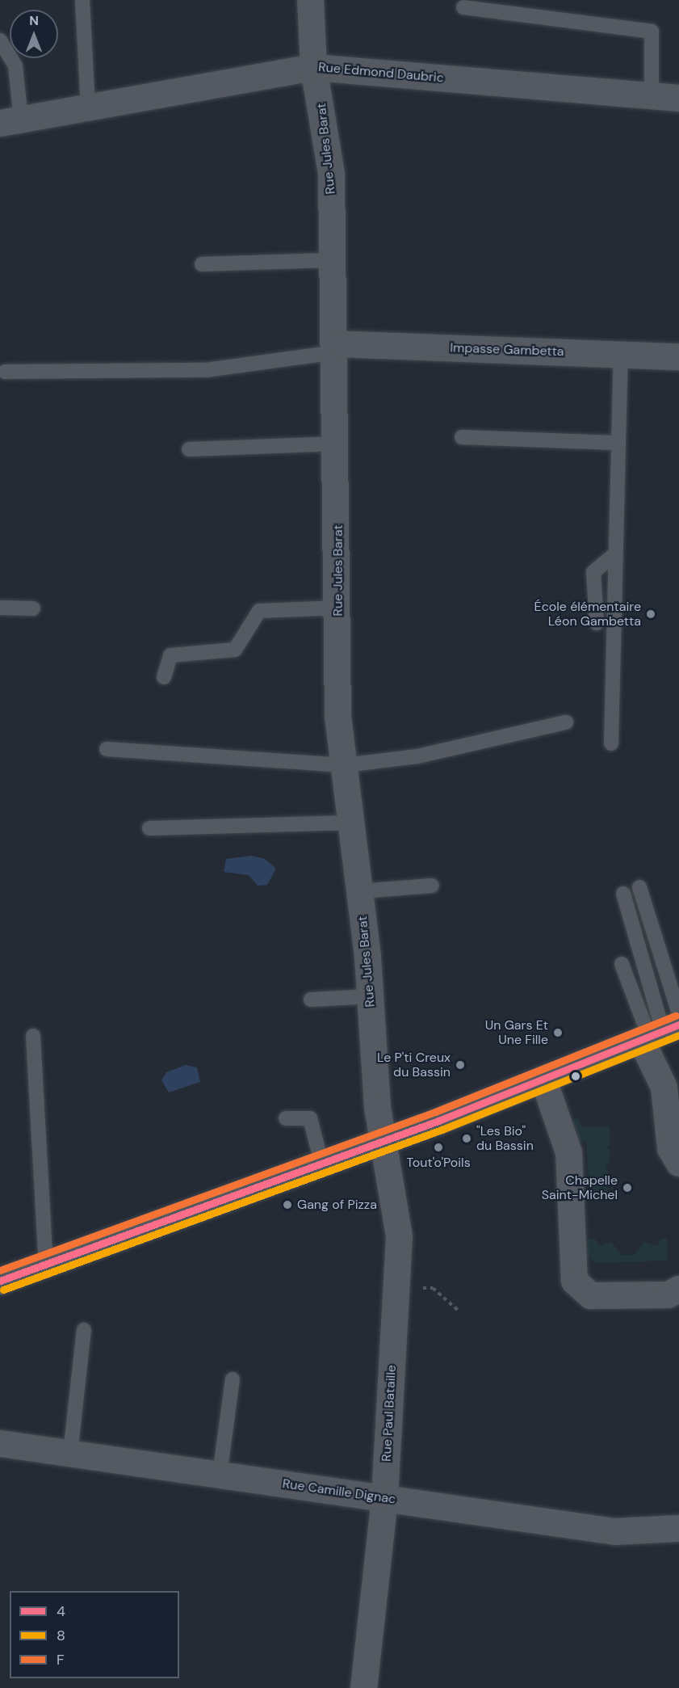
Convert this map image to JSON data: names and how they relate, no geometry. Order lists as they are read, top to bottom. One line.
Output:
{"streets":{"street":["Rue Edmond Daubric","Rue Jules Barat","Impasse Gambetta","Rue Paul Bataille","Rue Camille Dignac"]},"crossings":[["Rue Edmond Daubric","Rue Jules Barat"],["Rue Jules Barat","Impasse Gambetta"],["Rue Jules Barat","Rue Paul Bataille"],["Rue Paul Bataille","Rue Camille Dignac"]],"places":["École élémentaire Léon Gambetta","Un Gars Et Une Fille","Le P'ti Creux du Bassin","\"Les Bio\" du Bassin","Tout'o'Poils","Chapelle Saint-Michel","Gang of Pizza"],"lines":["transit line F","transit line 4","transit line 8"],"legend":["4","8","F"],"north":"top"}
